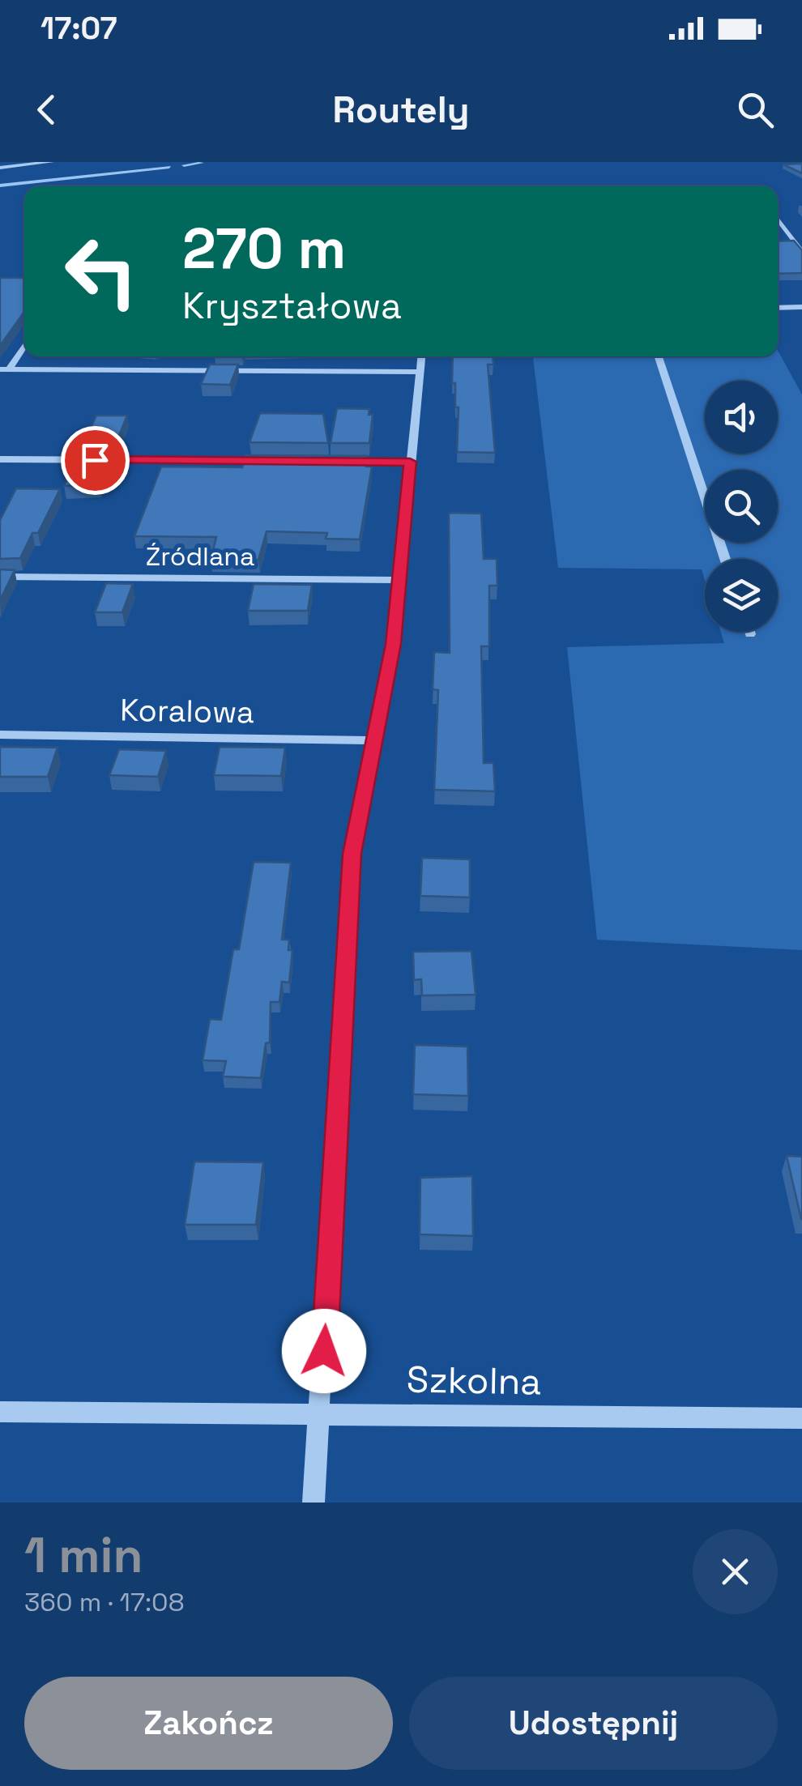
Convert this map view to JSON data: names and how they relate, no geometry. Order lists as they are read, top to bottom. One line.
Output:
{"streets":{"street":["Źródlana","Koralowa","Szkolna"]},"page":{"status":"17:07","header":"Routely","turn":["270 m","Kryształowa"],"heading":["1 min","360 m · 17:08"],"buttons":["Zakończ","Udostępnij"]}}
